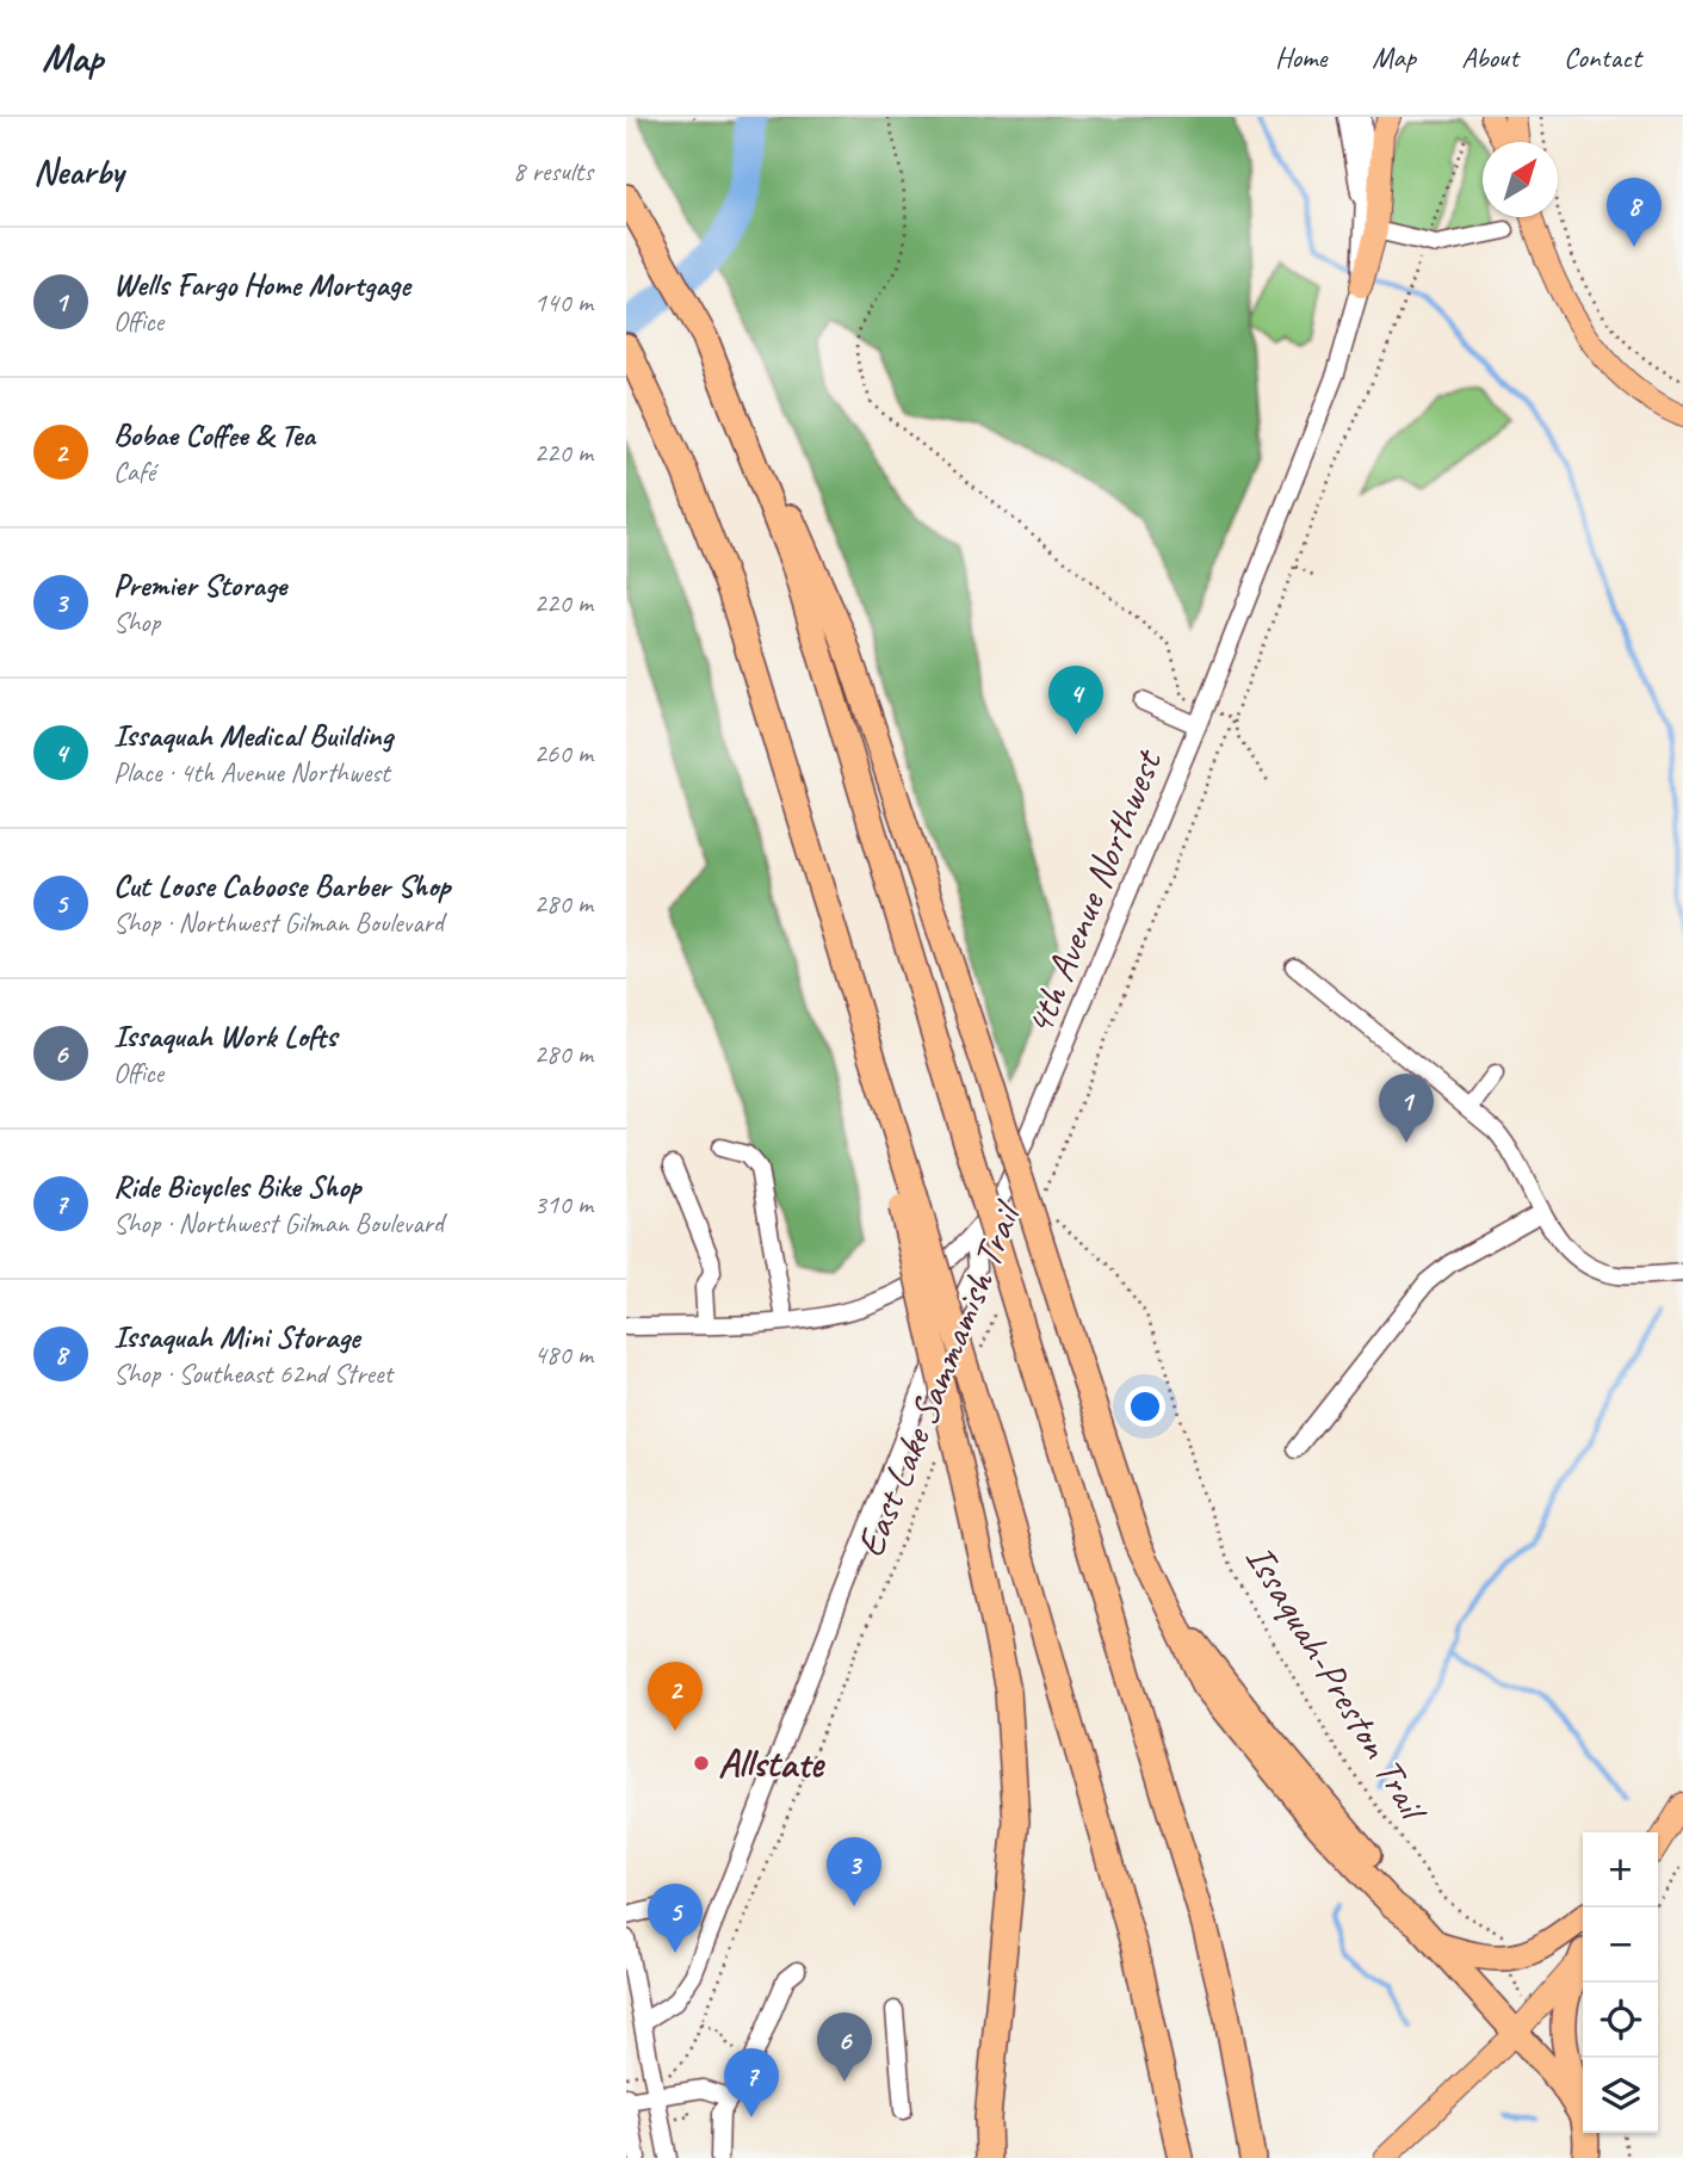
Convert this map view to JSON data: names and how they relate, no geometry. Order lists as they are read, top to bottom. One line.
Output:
{"streets":{"street":["4th Avenue Northwest"],"path":["East Lake Sammamish Trail","Issaquah-Preston Trail"]},"places":["Allstate"],"north":"top right","page":{"header":"Map","nav":["Home","Map","About","Contact"],"heading":["Nearby","8 results"],"pins":["8","4","1","2","3","5","6","7"],"list":[{"mark":"1","name":"Wells Fargo Home Mortgage","note":"Office","value":"140 m"},{"mark":"2","name":"Bobae Coffee & Tea","note":"Café","value":"220 m"},{"mark":"3","name":"Premier Storage","note":"Shop","value":"220 m"},{"mark":"4","name":"Issaquah Medical Building","note":"Place · 4th Avenue Northwest","value":"260 m"},{"mark":"5","name":"Cut Loose Caboose Barber Shop","note":"Shop · Northwest Gilman Boulevard","value":"280 m"},{"mark":"6","name":"Issaquah Work Lofts","note":"Office","value":"280 m"},{"mark":"7","name":"Ride Bicycles Bike Shop","note":"Shop · Northwest Gilman Boulevard","value":"310 m"},{"mark":"8","name":"Issaquah Mini Storage","note":"Shop · Southeast 62nd Street","value":"480 m"}],"map_buttons":["+","−"]}}
